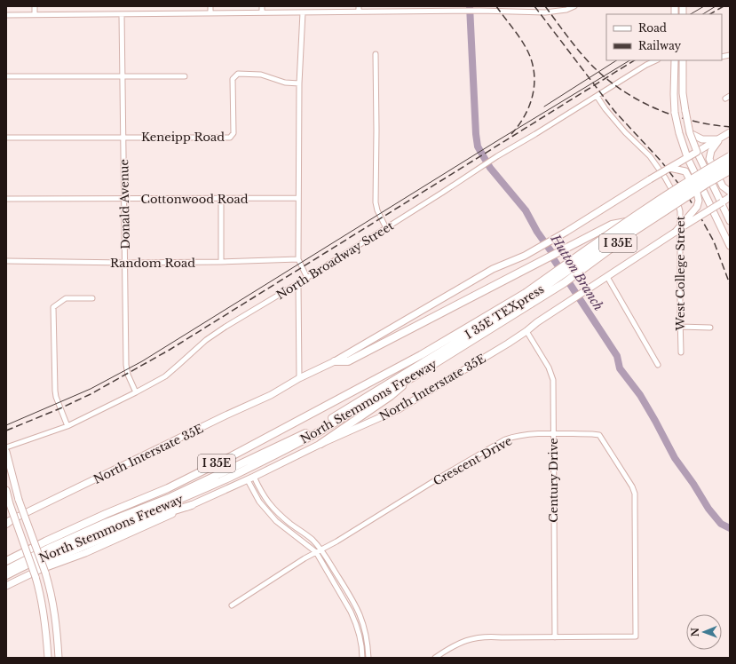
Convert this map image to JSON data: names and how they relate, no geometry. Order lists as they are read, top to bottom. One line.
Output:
{"streets":{"highway":["I 35E","I 35E TEXpress","North Stemmons Freeway"],"main road":["North Interstate 35E"],"street":["Keneipp Road","Cottonwood Road","Donald Avenue","North Broadway Street","Random Road","West College Street","Crescent Drive","Century Drive"]},"crossings":[["Keneipp Road","Donald Avenue"],["Cottonwood Road","Donald Avenue"],["Donald Avenue","North Broadway Street"],["Donald Avenue","Random Road"],["North Broadway Street","West College Street"],["I 35E TEXpress","North Stemmons Freeway"],["North Interstate 35E","Century Drive"],["Crescent Drive","Century Drive"]],"water":["Hutton Branch"],"legend":["Road","Railway"],"north":"left"}
